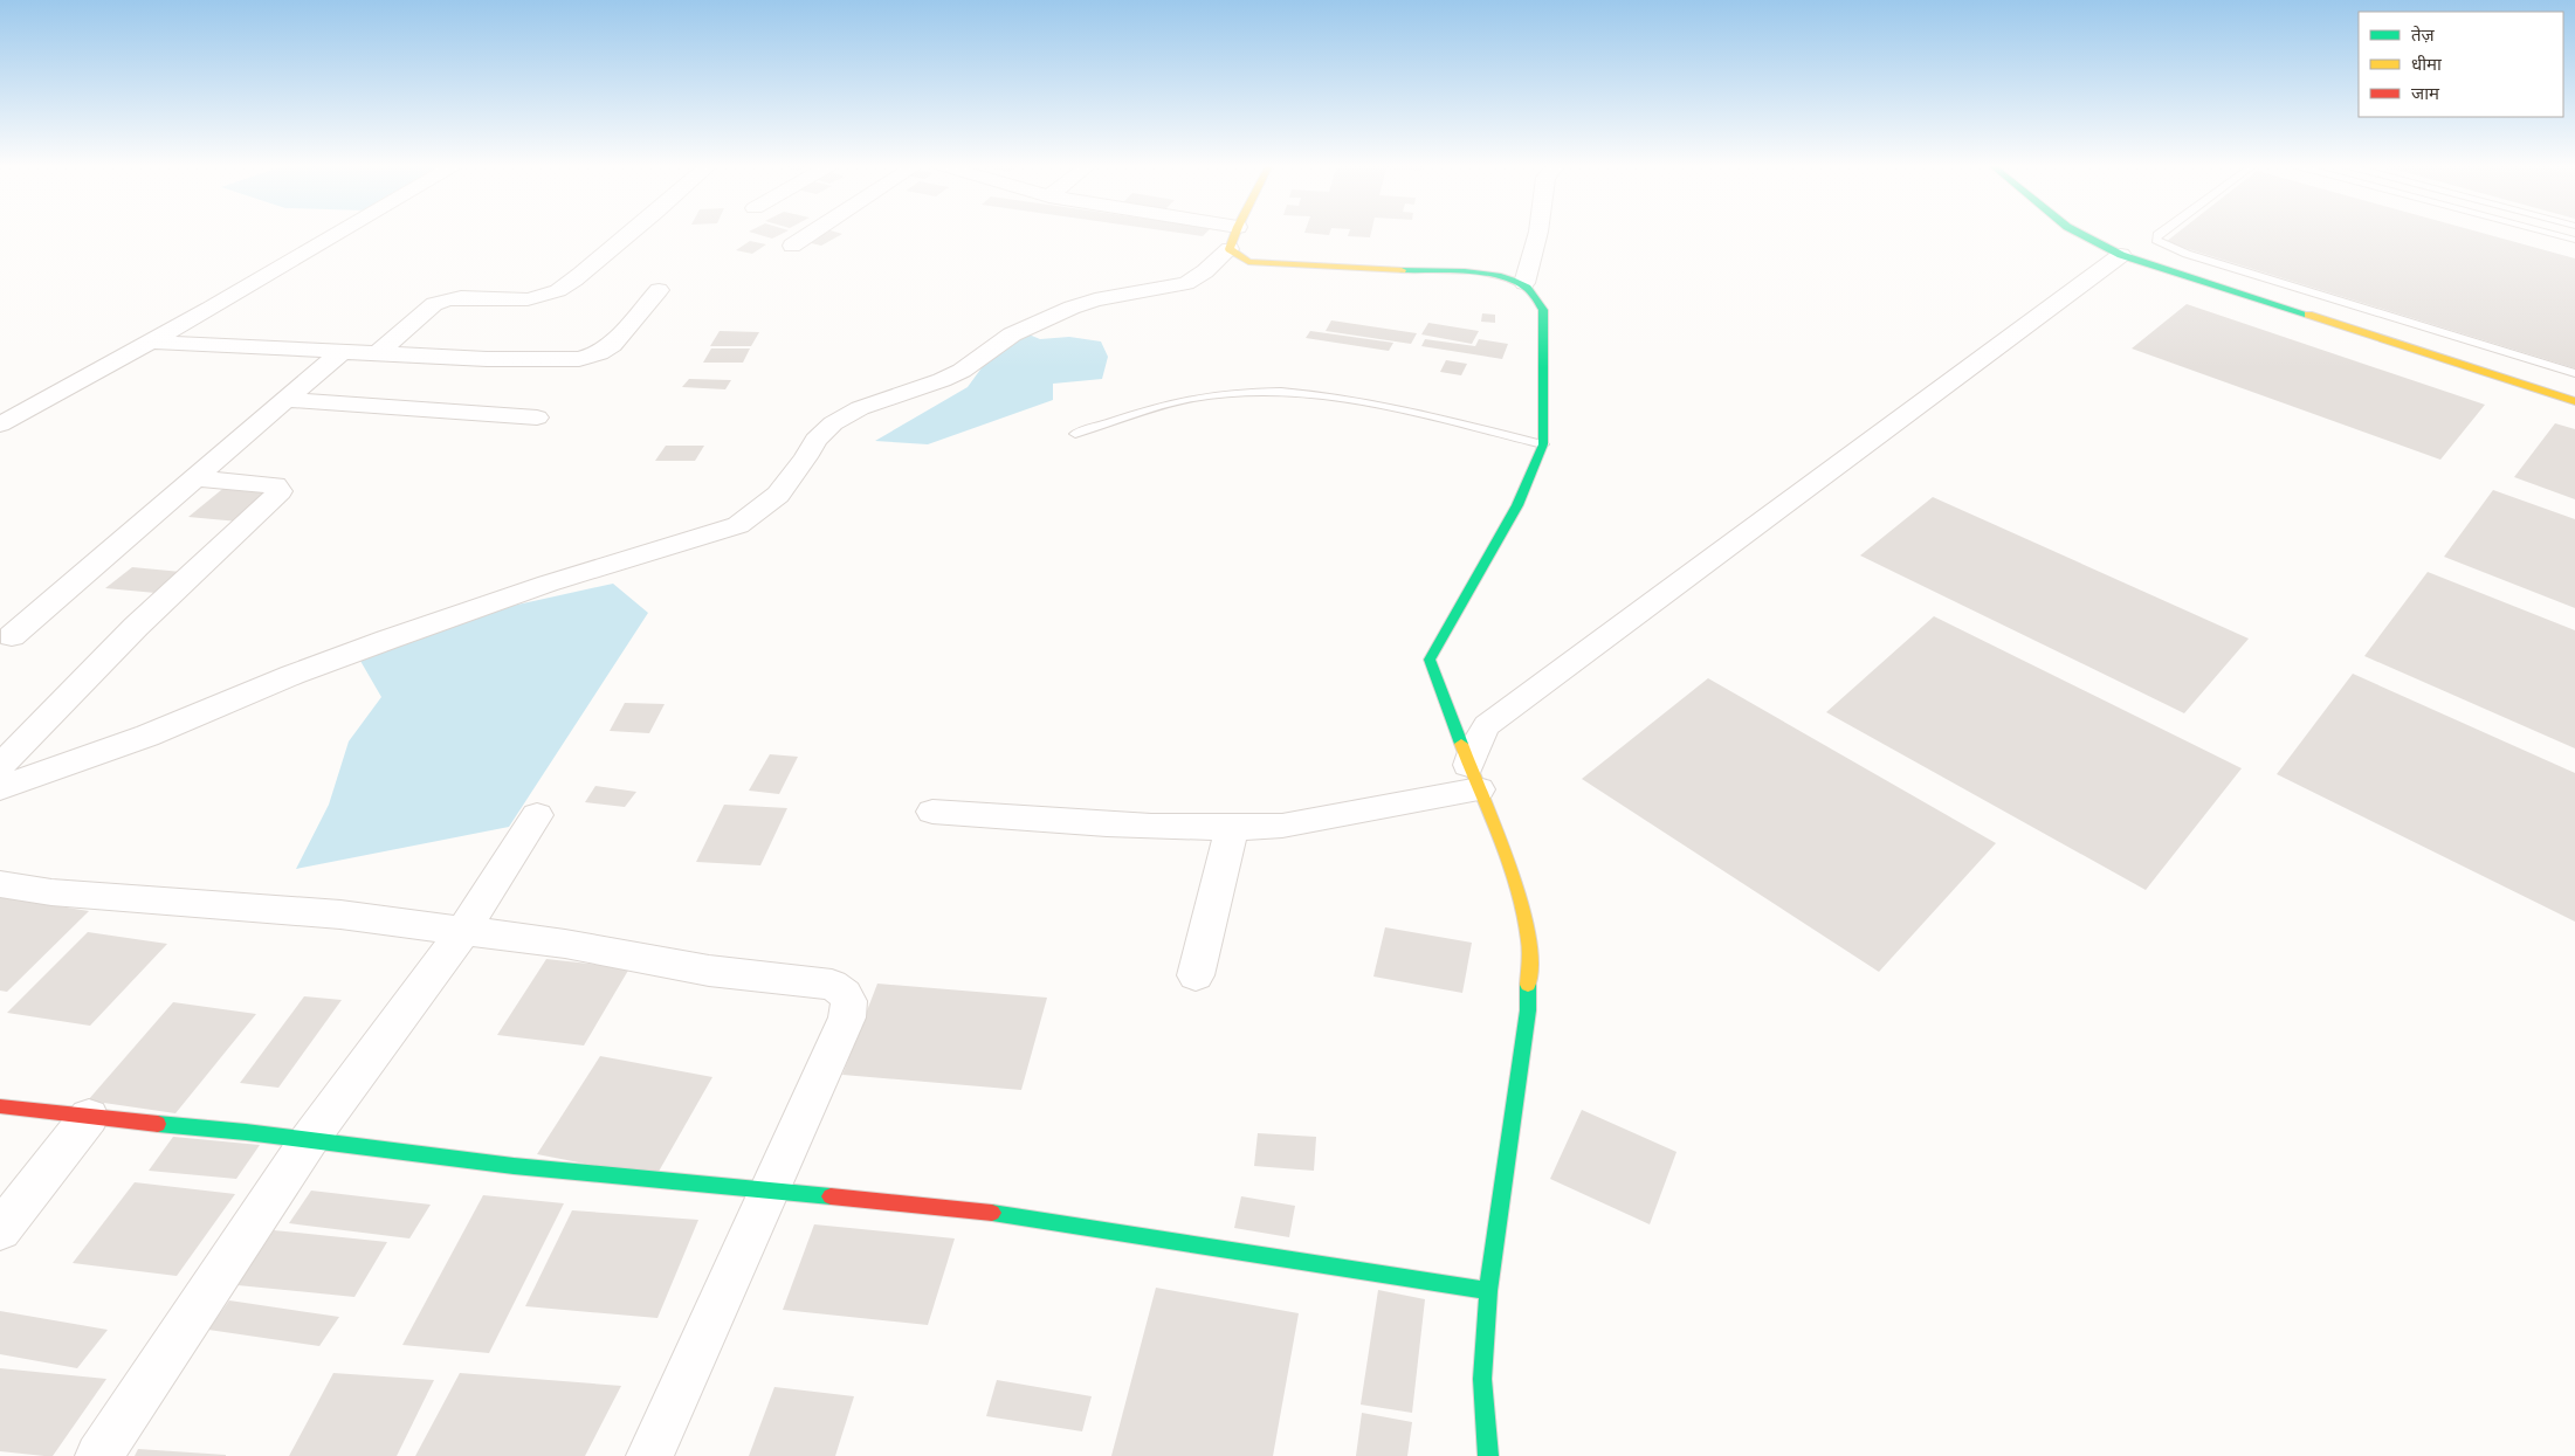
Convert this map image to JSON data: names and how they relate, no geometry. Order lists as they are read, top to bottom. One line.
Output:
{"legend":["तेज़","धीमा","जाम"]}
